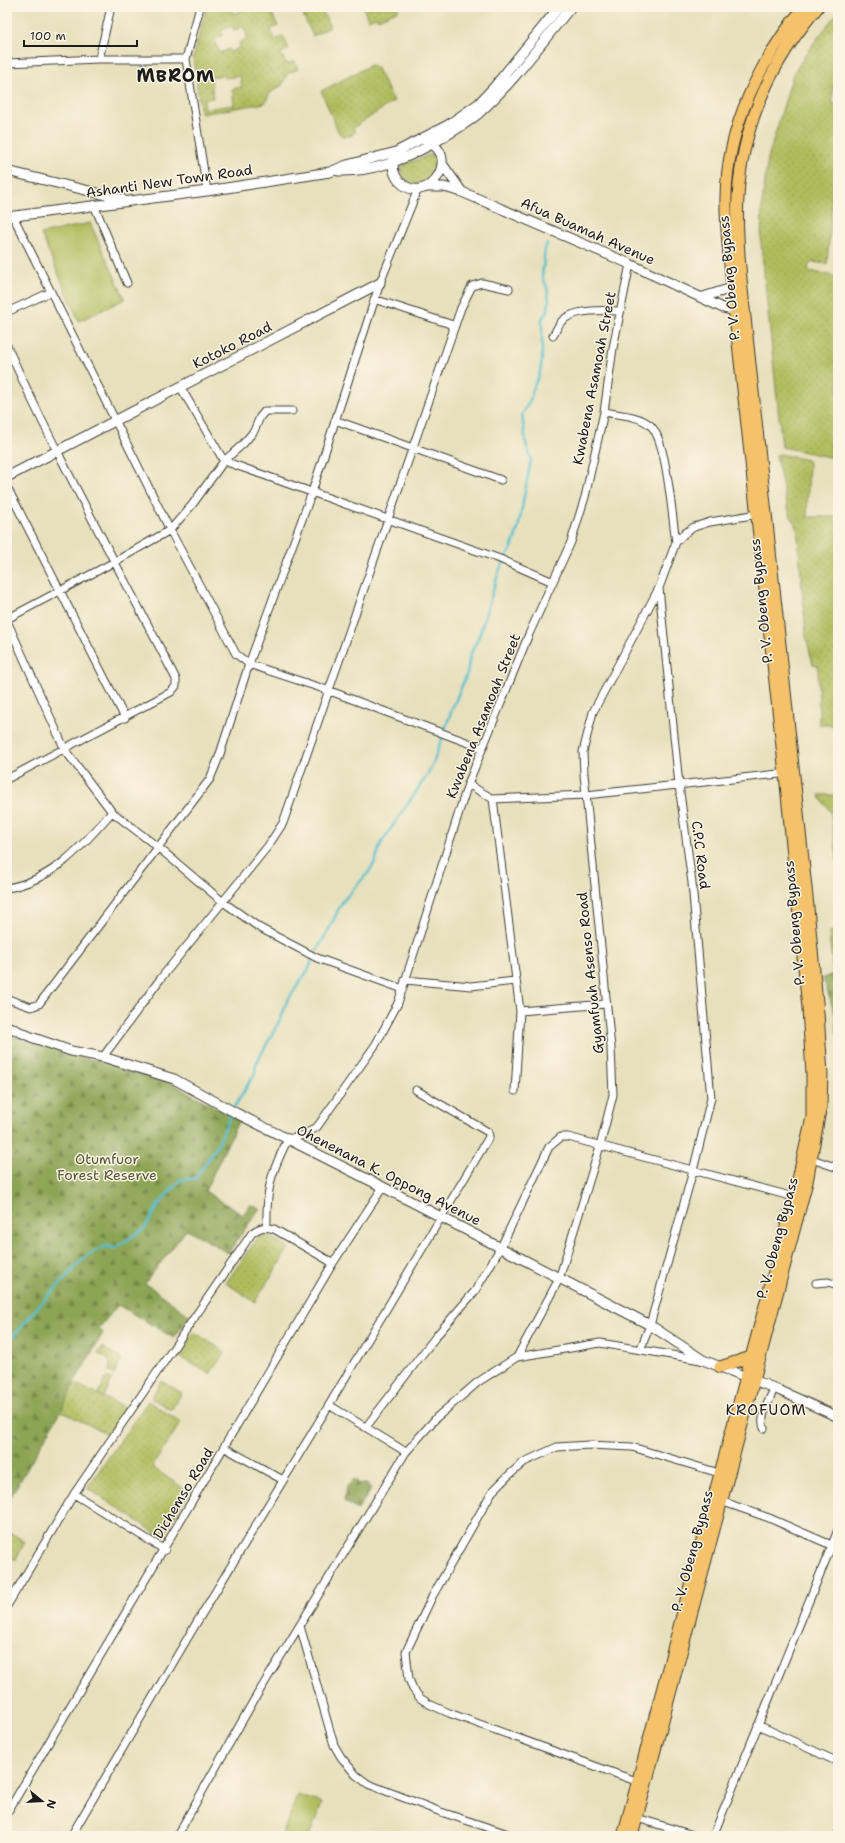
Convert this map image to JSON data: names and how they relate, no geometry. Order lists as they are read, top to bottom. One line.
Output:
{"streets":{"highway":["P. V. Obeng Bypass"],"street":["Ashanti New Town Road","Afua Buamah Avenue","Kotoko Road","Kwabena Asamoah Street","C.P.C Road","Gyamfuah Asenso Road","Ohenenana K. Oppong Avenue","Dichemso Road"]},"crossings":[["Ashanti New Town Road","Afua Buamah Avenue"],["Afua Buamah Avenue","P. V. Obeng Bypass"],["Afua Buamah Avenue","Kwabena Asamoah Street"],["P. V. Obeng Bypass","Ohenenana K. Oppong Avenue"],["Kwabena Asamoah Street","Ohenenana K. Oppong Avenue"],["C.P.C Road","Ohenenana K. Oppong Avenue"],["Gyamfuah Asenso Road","Ohenenana K. Oppong Avenue"],["Ohenenana K. Oppong Avenue","Dichemso Road"]],"districts":["MBROM","KROFUOM"],"parks":["Otumfuor Forest Reserve"],"scale_bar":"100 m","north":"right"}
